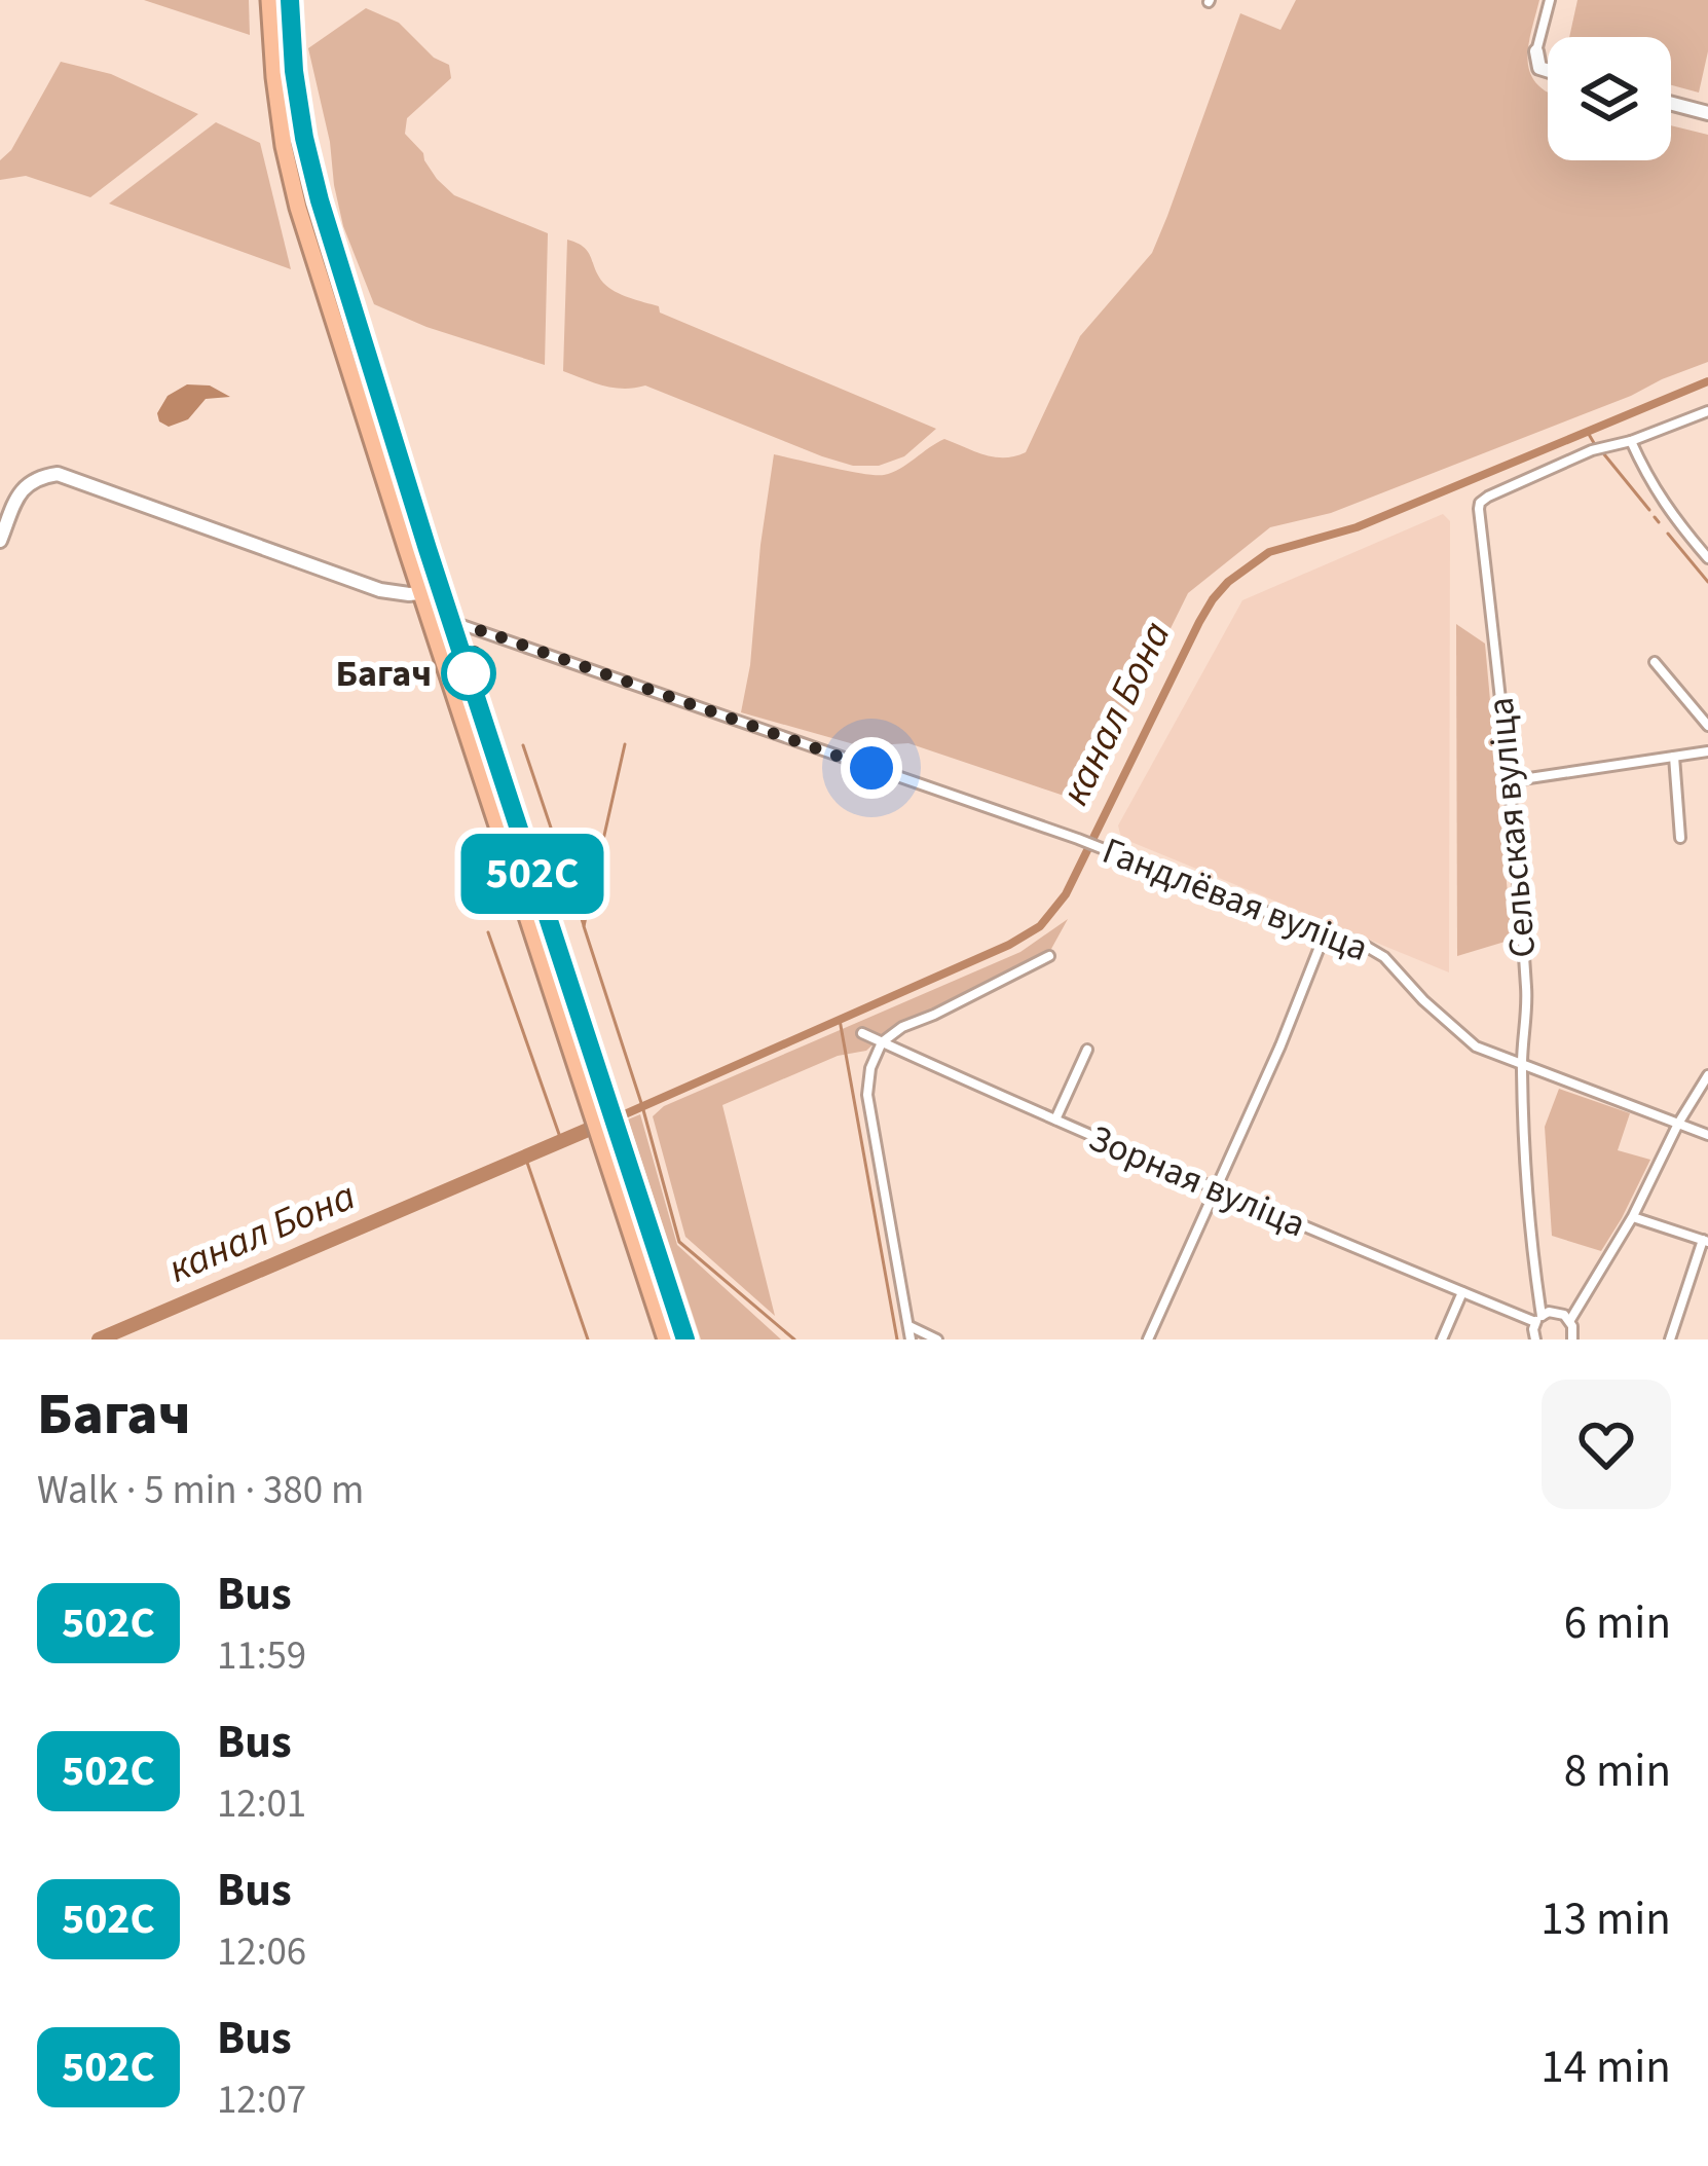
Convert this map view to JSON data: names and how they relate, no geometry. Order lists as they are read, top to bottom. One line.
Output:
{"streets":{"street":["Сельская вуліца","Гандлёвая вуліца","Зорная вуліца"]},"crossings":[["Сельская вуліца","Гандлёвая вуліца"],["Сельская вуліца","Зорная вуліца"]],"water":["канал Бона"],"places":["Багач"],"lines":["bus line 502С"],"page":{"on_map":"502С","heading":["Багач","Walk · 5 min · 380 m"],"list":[{"mark":"502С","name":"Bus","note":"11:59","value":"6 min"},{"mark":"502С","name":"Bus","note":"12:01","value":"8 min"},{"mark":"502С","name":"Bus","note":"12:06","value":"13 min"},{"mark":"502С","name":"Bus","note":"12:07","value":"14 min"}]}}
